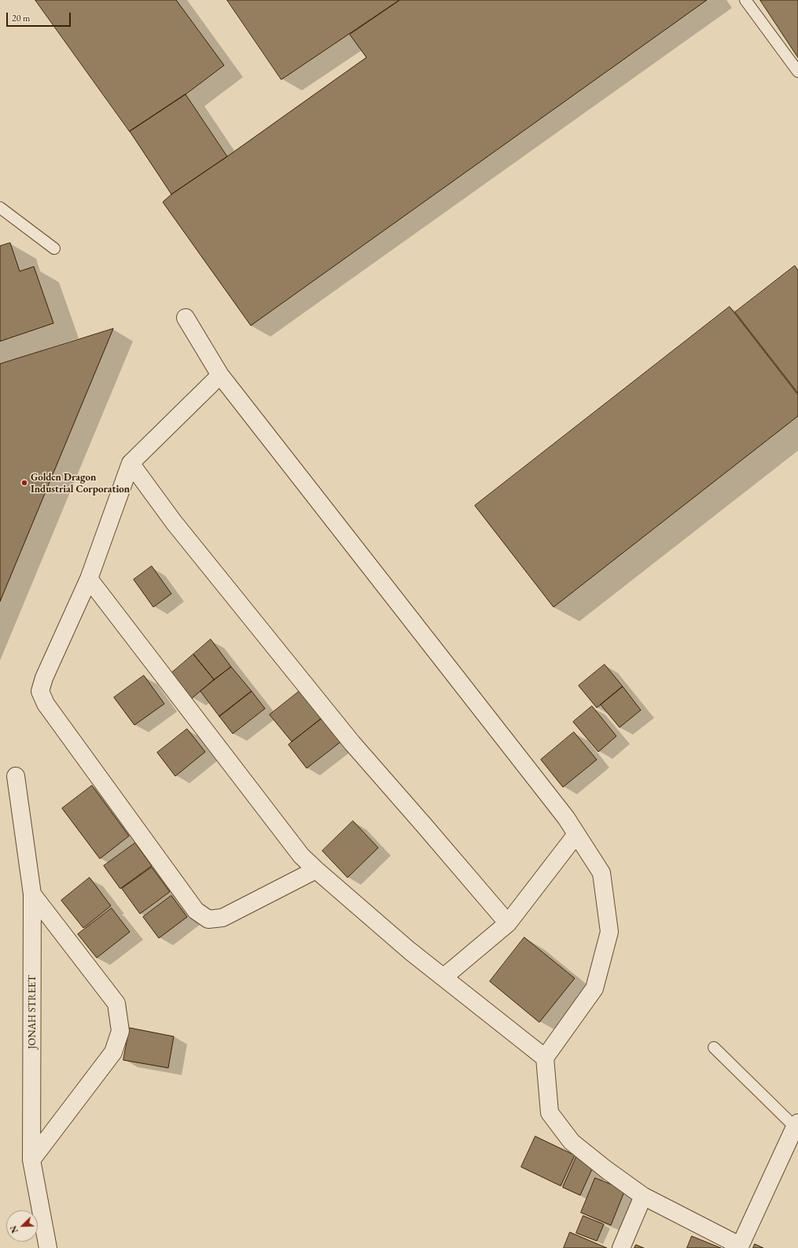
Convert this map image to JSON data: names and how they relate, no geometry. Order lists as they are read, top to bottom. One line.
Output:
{"streets":{"street":["JONAH STREET"]},"places":["Golden Dragon Industrial Corporation"],"scale_bar":"20 m","north":"bottom left"}
